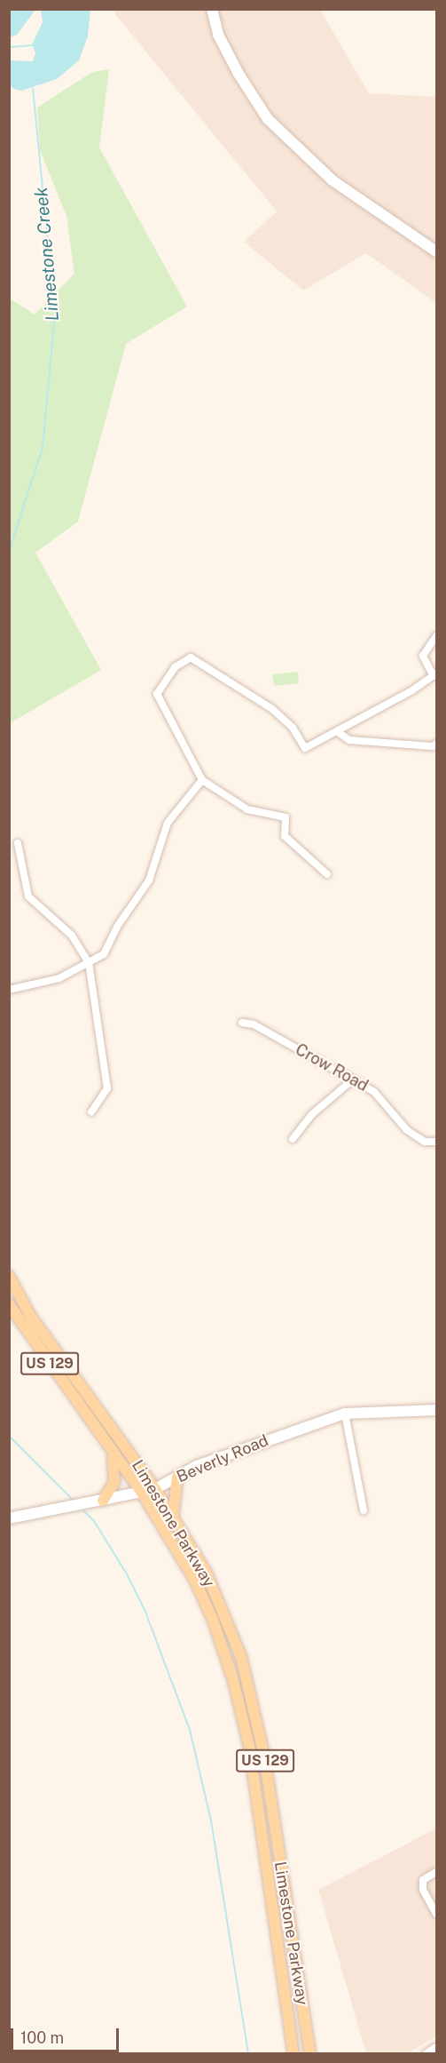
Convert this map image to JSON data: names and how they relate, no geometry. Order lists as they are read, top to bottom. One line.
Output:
{"streets":{"main road":["US 129","Limestone Parkway"],"street":["Crow Road","Beverly Road"]},"crossings":[["Beverly Road","Limestone Parkway"]],"water":["Limestone Creek"],"scale_bar":"100 m"}
